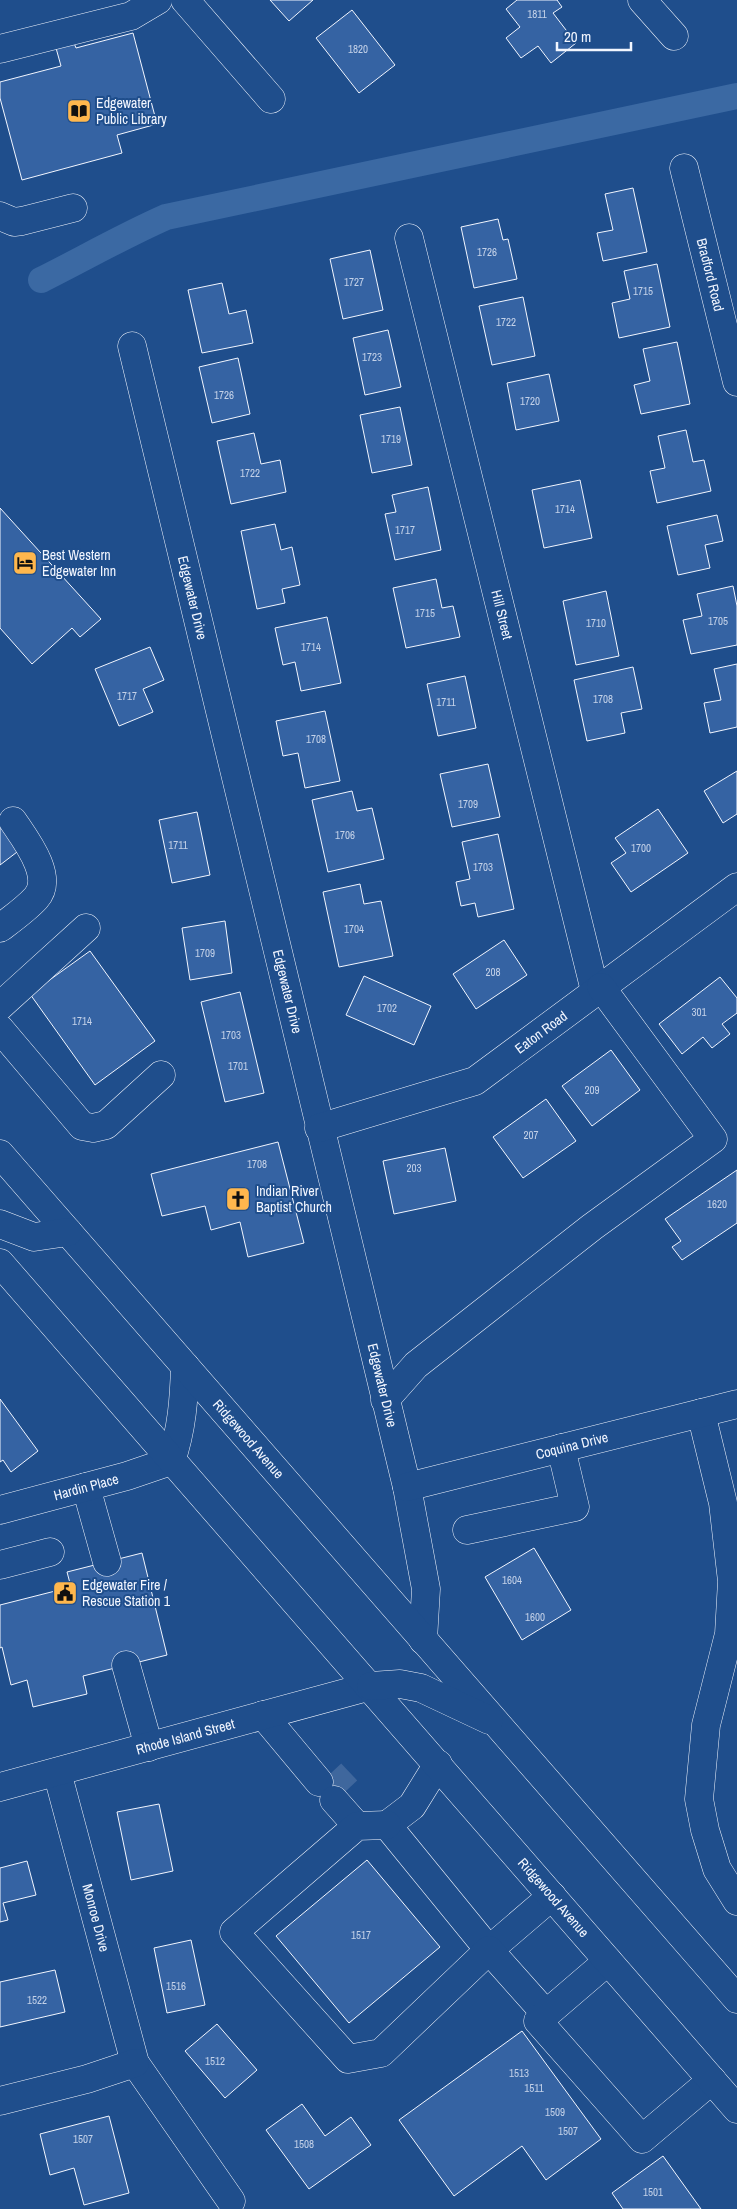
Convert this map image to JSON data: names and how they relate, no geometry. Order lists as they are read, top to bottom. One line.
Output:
{"streets":{"street":["Bradford Road","Edgewater Drive","Hill Street","Eaton Road","Ridgewood Avenue","Coquina Drive","Hardin Place","Rhode Island Street","Monroe Drive"]},"crossings":[["Edgewater Drive","Eaton Road"],["Edgewater Drive","Ridgewood Avenue"],["Edgewater Drive","Coquina Drive"],["Hill Street","Eaton Road"],["Ridgewood Avenue","Hardin Place"],["Ridgewood Avenue","Rhode Island Street"],["Rhode Island Street","Monroe Drive"]],"places":{"library":["Edgewater Public Library"],"hotel":["Best Western Edgewater Inn"],"church":["Indian River Baptist Church"],"public building":["Edgewater Fire / Rescue Station 1"]},"house_numbers":["1811","1820","1726","1727","1715","1722","1723","1726","1720","1719","1722","1714","1717","1715","1705","1710","1714","1717","1708","1711","1708","1709","1706","1711","1700","1703","1704","1709","208","1702","301","1714","1703","1701","209","207","1708","203","1620","1604","1600","1517","1516","1522","1512","1513","1511","1509","1507","1507","1508","1501"],"scale_bar":"20 m"}
